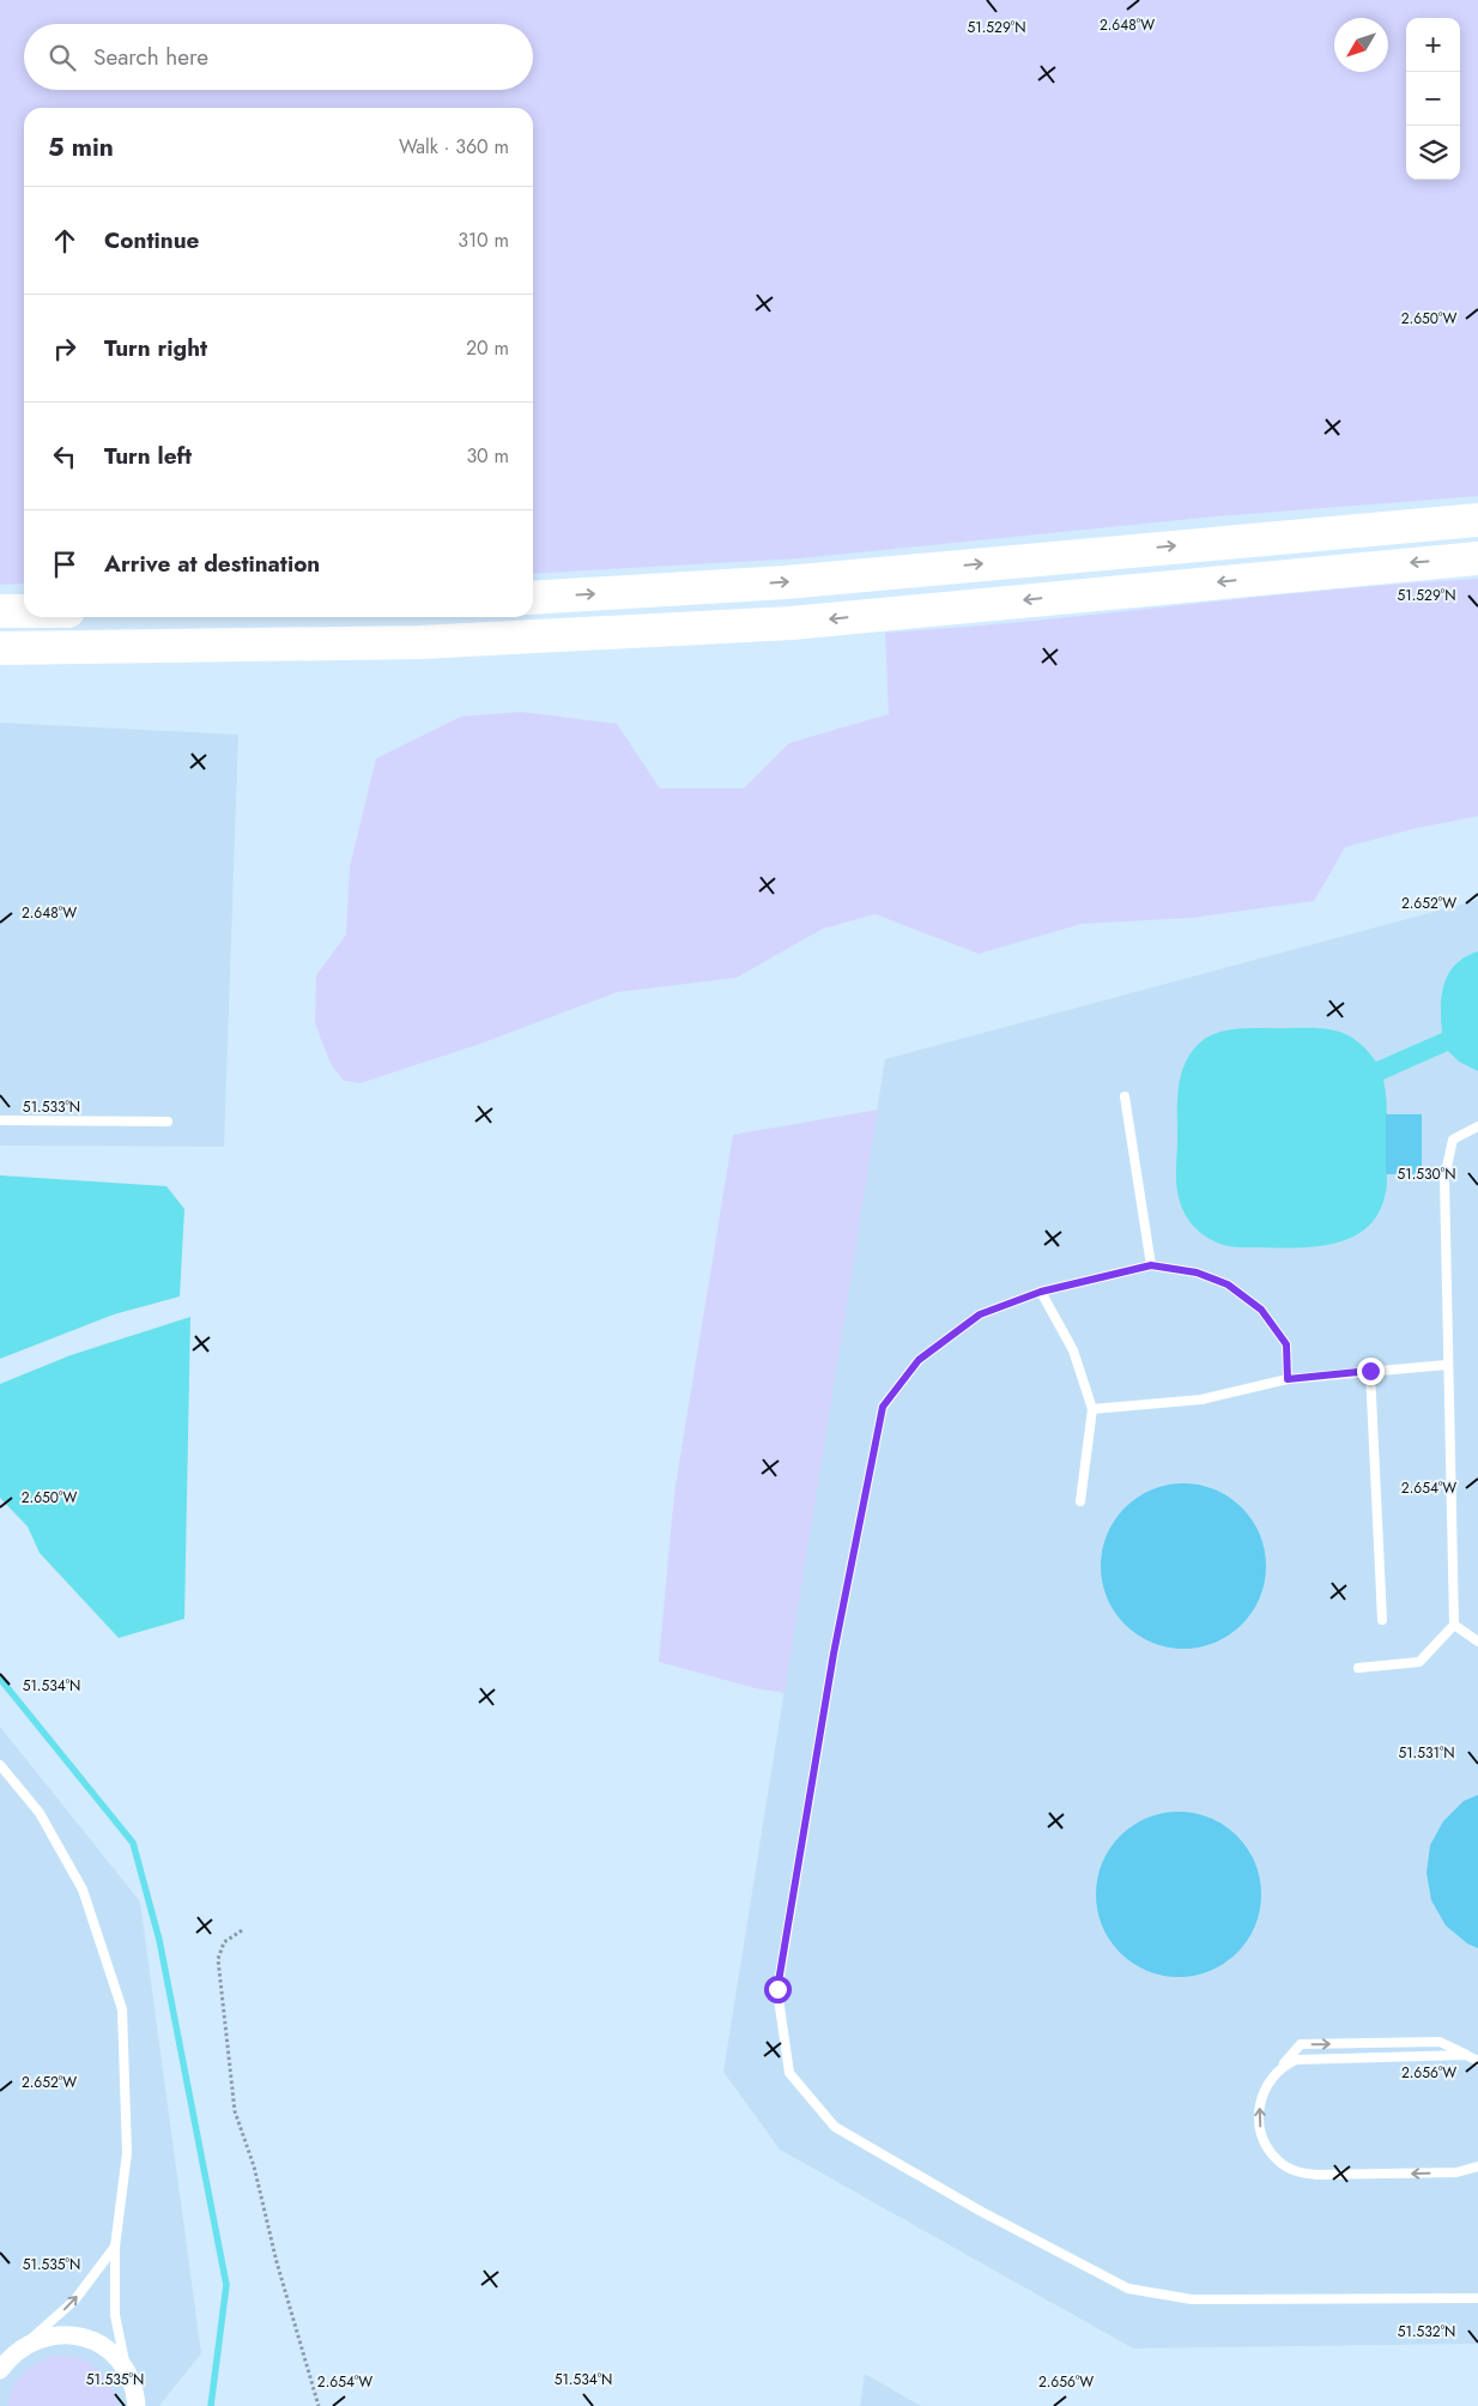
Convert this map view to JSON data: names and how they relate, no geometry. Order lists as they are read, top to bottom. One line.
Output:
{"north":"bottom left","page":{"map_buttons":["+","−"],"search":"Search here","heading":["5 min","Walk · 360 m"],"list":[["Continue","310 m"],["Turn right","20 m"],["Turn left","30 m"],"Arrive at destination"]},"coordinates":["2.648°W","51.529°N","2.650°W","2.652°W","51.533°N","51.530°N","2.654°W","51.534°N","51.531°N","2.656°W","51.535°N","51.532°N"]}
